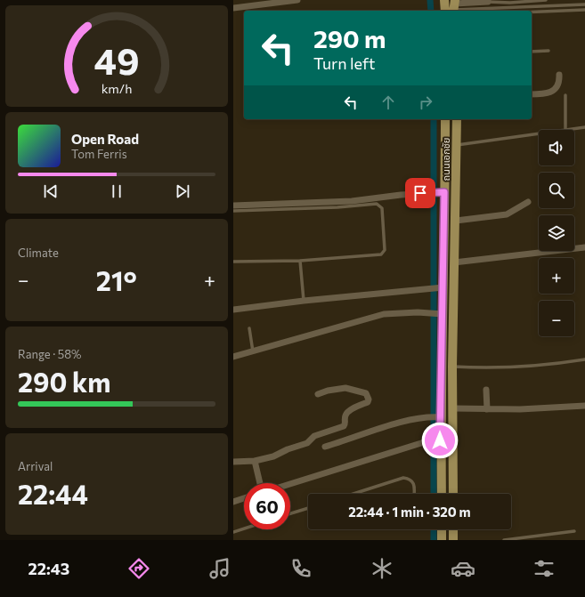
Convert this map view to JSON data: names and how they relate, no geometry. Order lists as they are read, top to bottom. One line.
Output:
{"streets":{"main road":["ถนนเอกชัย"]},"page":{"turn":["290 m","Turn left"],"song":["Open Road","Tom Ferris"],"map_buttons":["+","−"],"tile":["Climate",["Range · 58%","290 km"],["Arrival","22:44"]],"heat":["−","21°","+"],"limit":"60","trip":"22:44 · 1 min · 320 m","tabs":"22:43","gauge":["49","km/h"]}}
